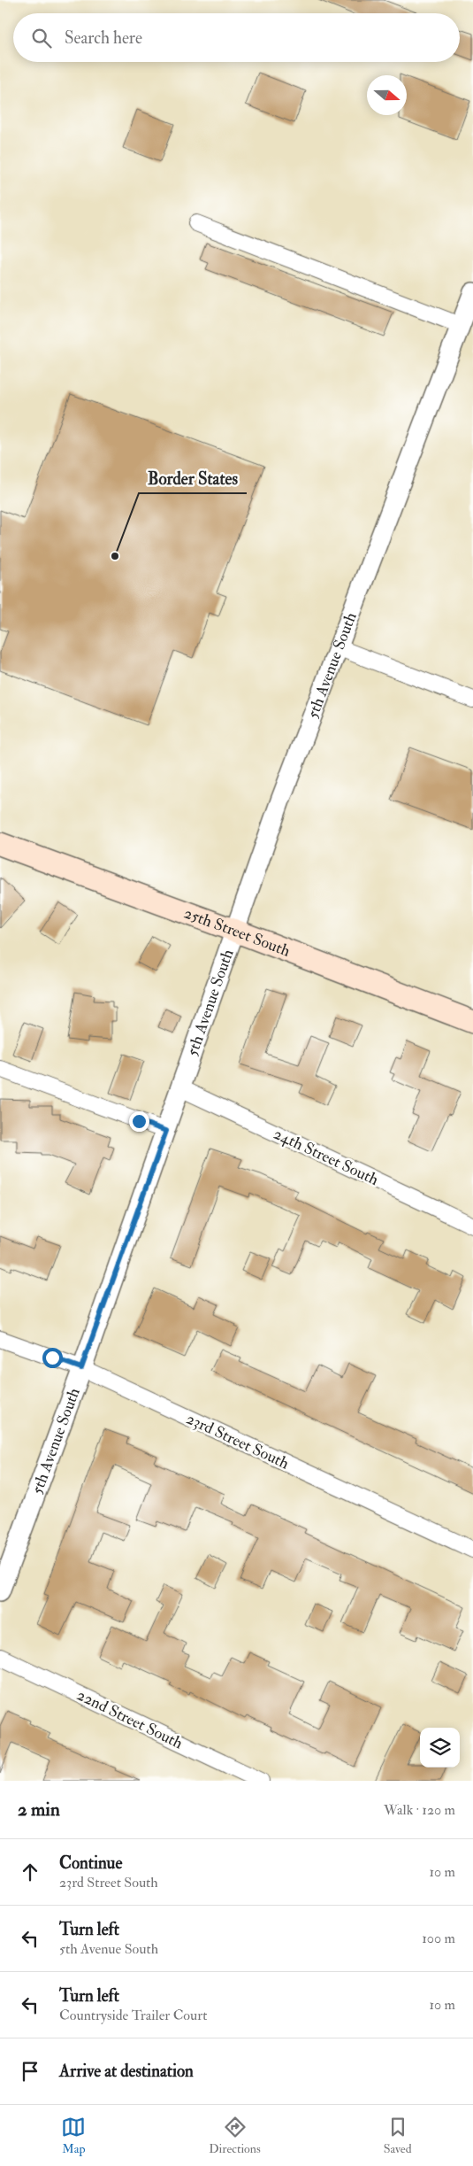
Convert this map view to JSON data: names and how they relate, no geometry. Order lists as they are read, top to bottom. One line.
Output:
{"streets":{"main road":["25th Street South"],"street":["5th Avenue South","24th Street South","23rd Street South","22nd Street South"]},"crossings":[["5th Avenue South","25th Street South"],["5th Avenue South","24th Street South"],["5th Avenue South","23rd Street South"]],"places":["Border States"],"north":"right","page":{"search":"Search here","heading":["2 min","Walk · 120 m"],"list":[["Continue","23rd Street South","10 m"],["Turn left","5th Avenue South","100 m"],["Turn left","Countryside Trailer Court","10 m"],"Arrive at destination"],"nav":["Map","Directions","Saved"]}}
